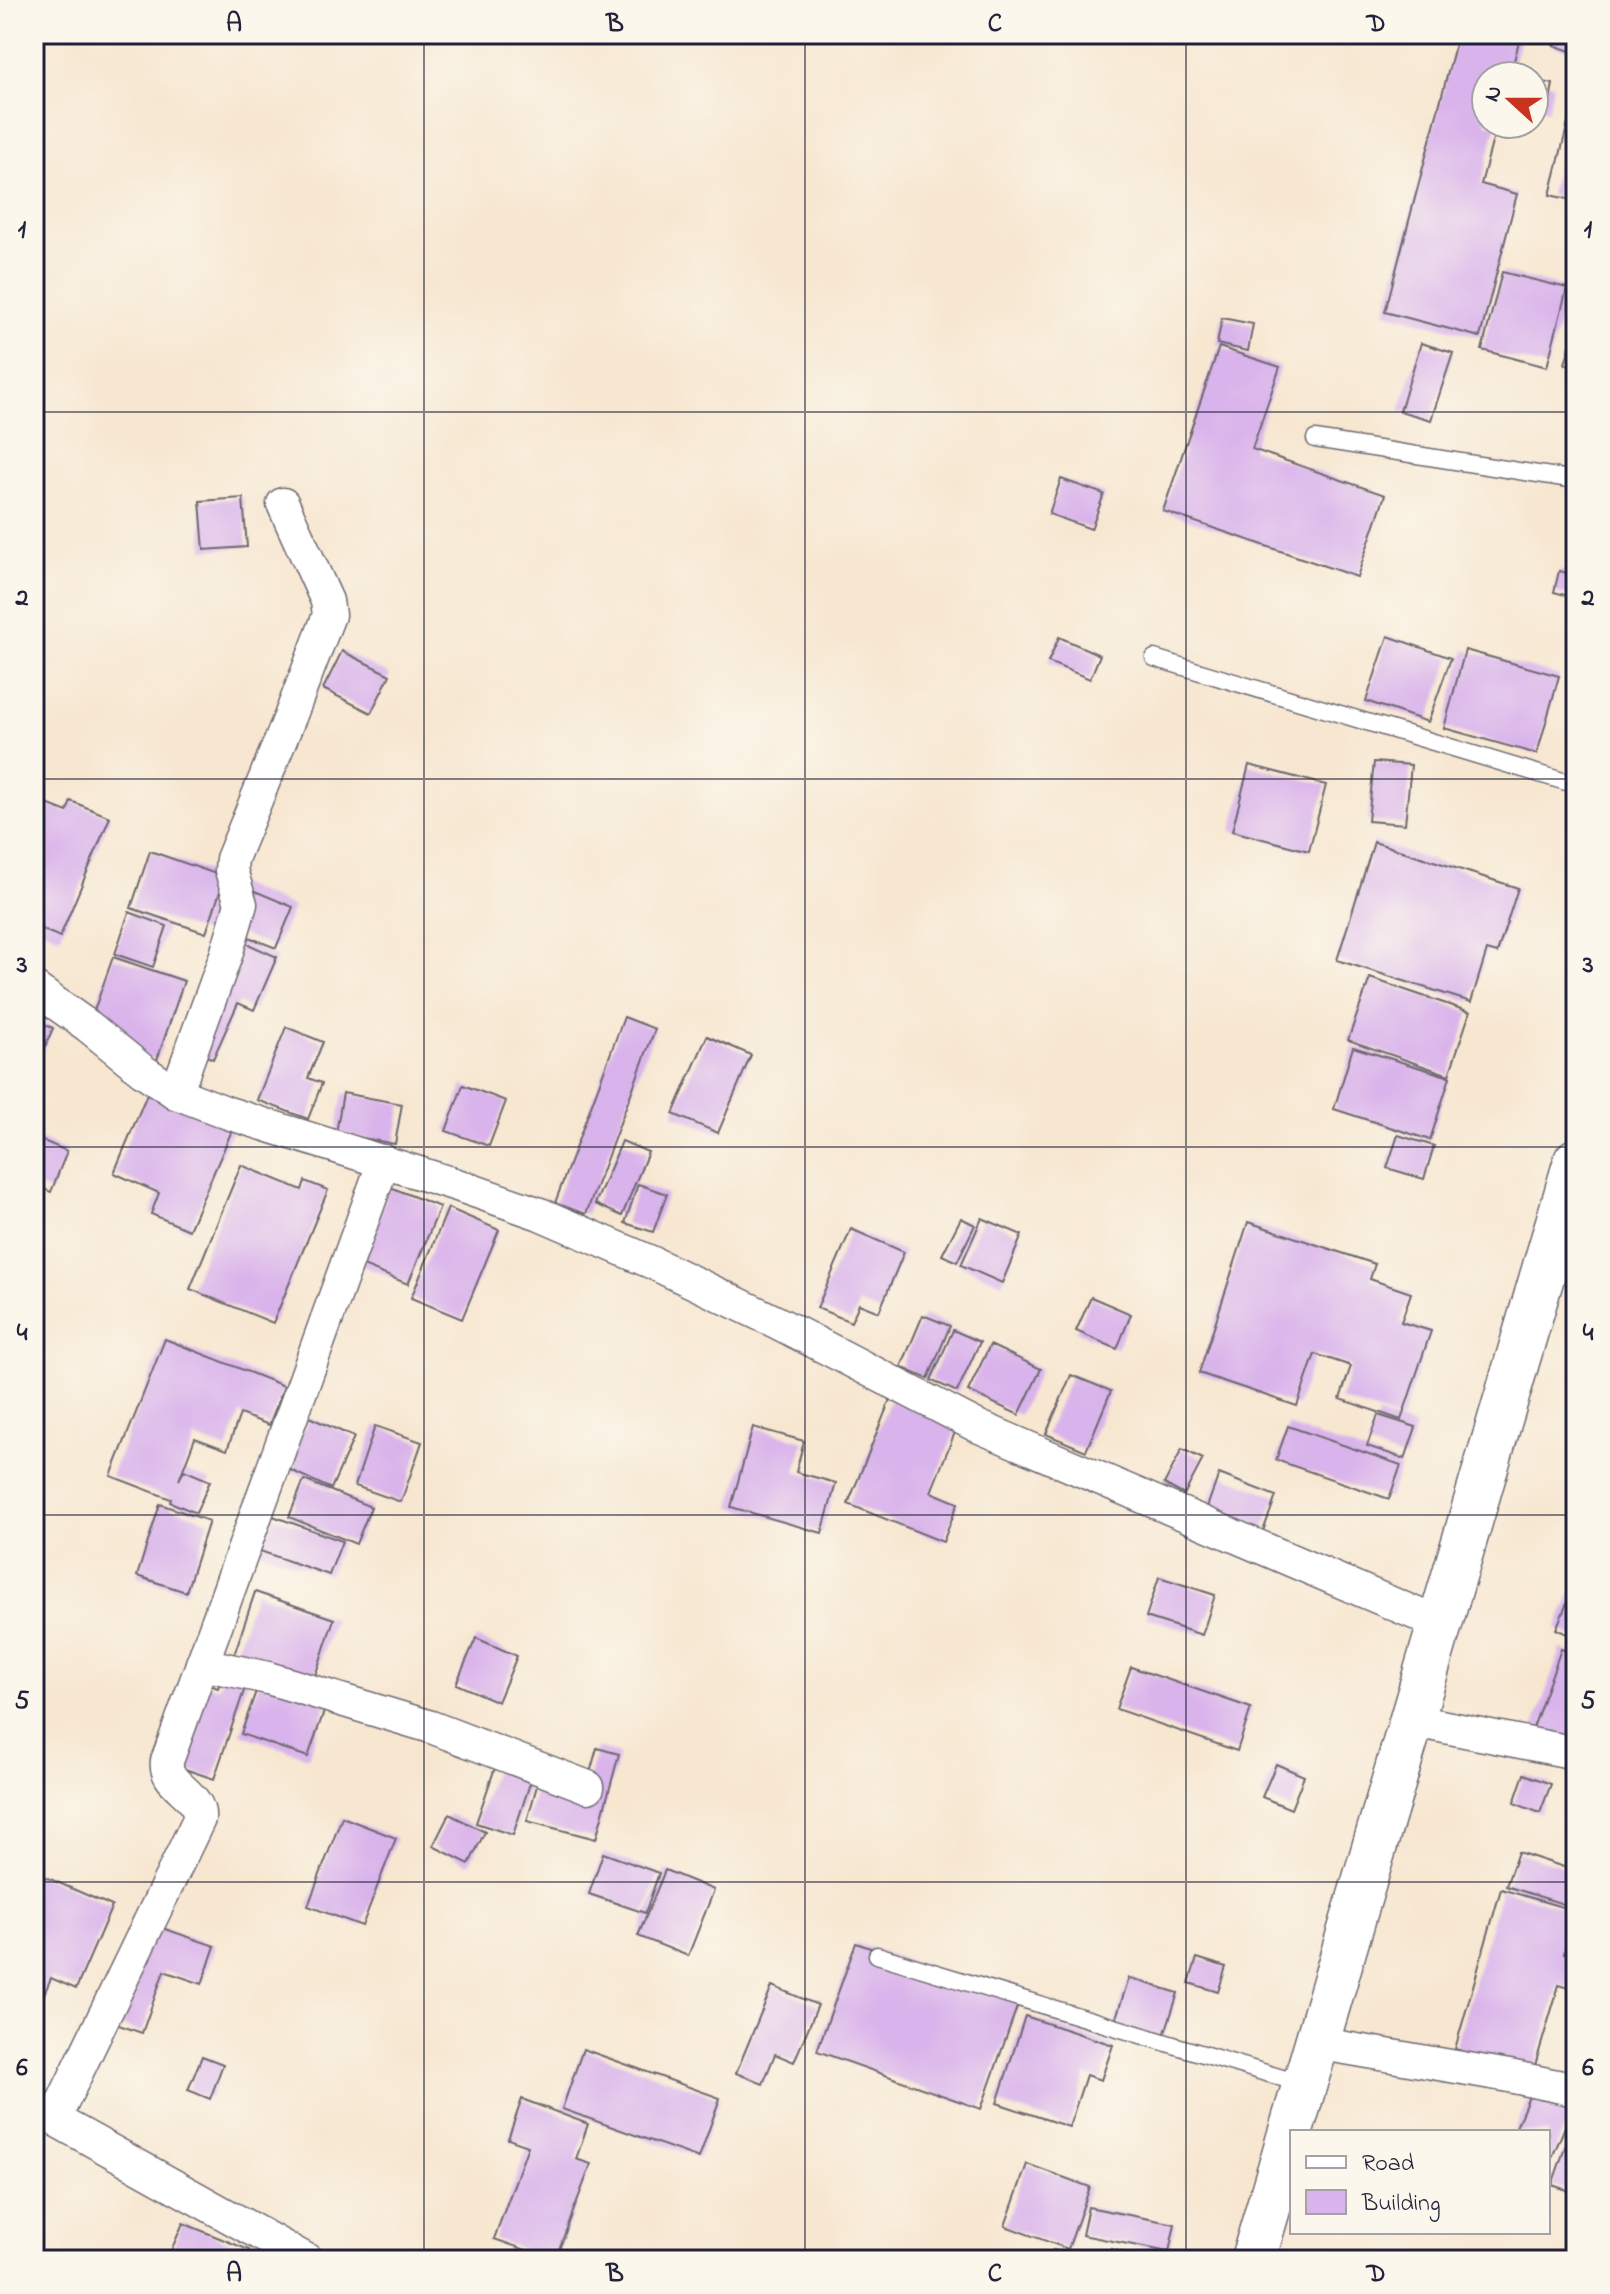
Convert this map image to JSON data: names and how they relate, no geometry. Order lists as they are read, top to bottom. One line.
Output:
{"legend":["Road","Building"],"north":"left","grid":{"columns":["A","B","C","D"],"rows":["1","2","3","4","5","6"]}}
